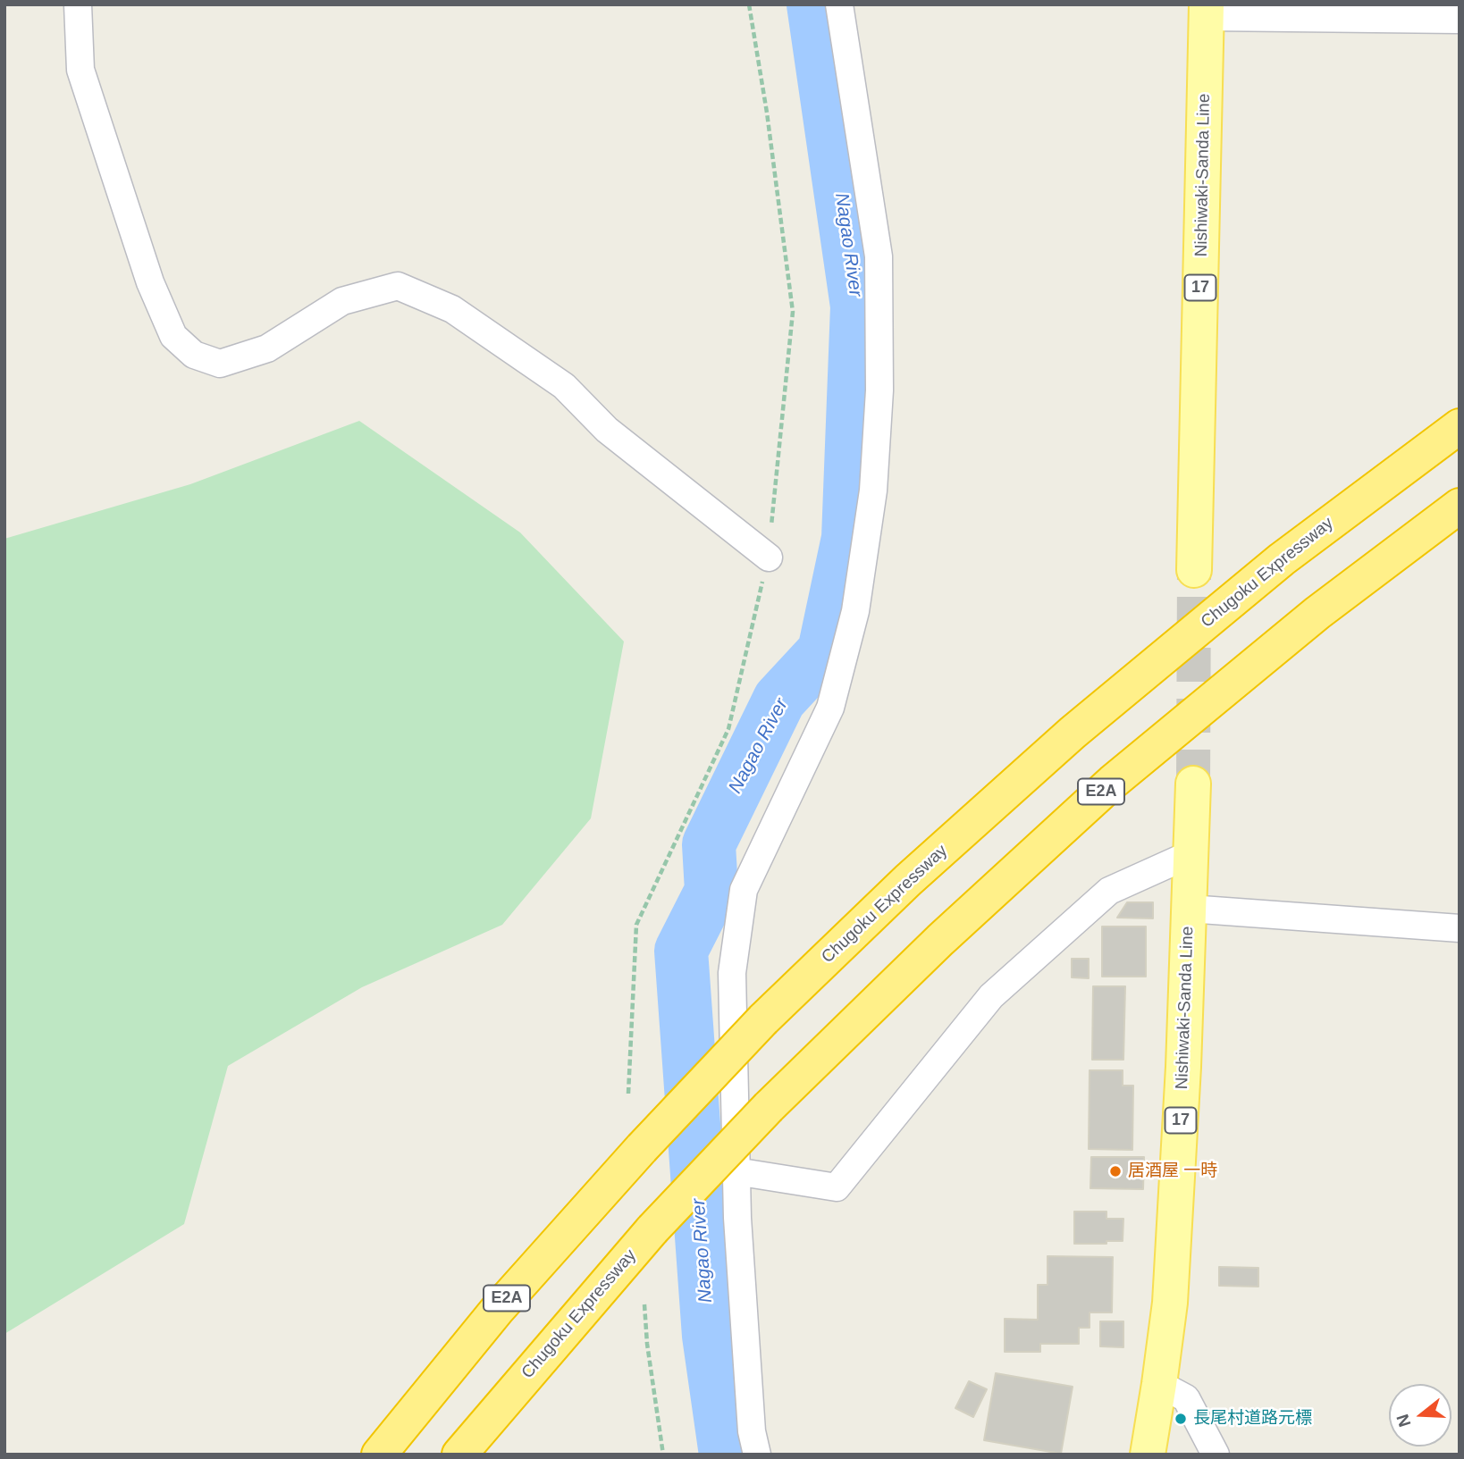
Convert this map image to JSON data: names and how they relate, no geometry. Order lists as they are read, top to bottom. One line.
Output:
{"streets":{"highway":["Chugoku Expressway","E2A"],"main road":["Nishiwaki-Sanda Line","17"]},"water":["Nagao River"],"places":["居酒屋 一時","長尾村道路元標"],"north":"left"}
